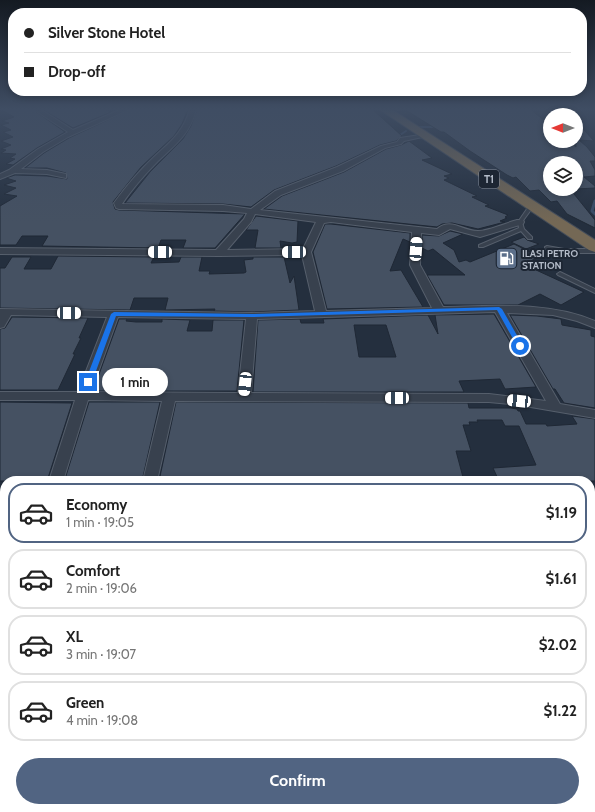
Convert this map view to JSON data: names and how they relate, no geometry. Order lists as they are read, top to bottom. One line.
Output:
{"streets":{"highway":["T1"]},"places":{"fuel station":["ILASI PETRO STATION"]},"north":"left","page":{"banner":["Silver Stone Hotel","Drop-off"],"bubble":"1 min","list":[{"name":"Economy","note":"1 min · 19:05","value":"$1.19"},{"name":"Comfort","note":"2 min · 19:06","value":"$1.61"},{"name":"XL","note":"3 min · 19:07","value":"$2.02"},{"name":"Green","note":"4 min · 19:08","value":"$1.22"}],"buttons":"Confirm"}}
